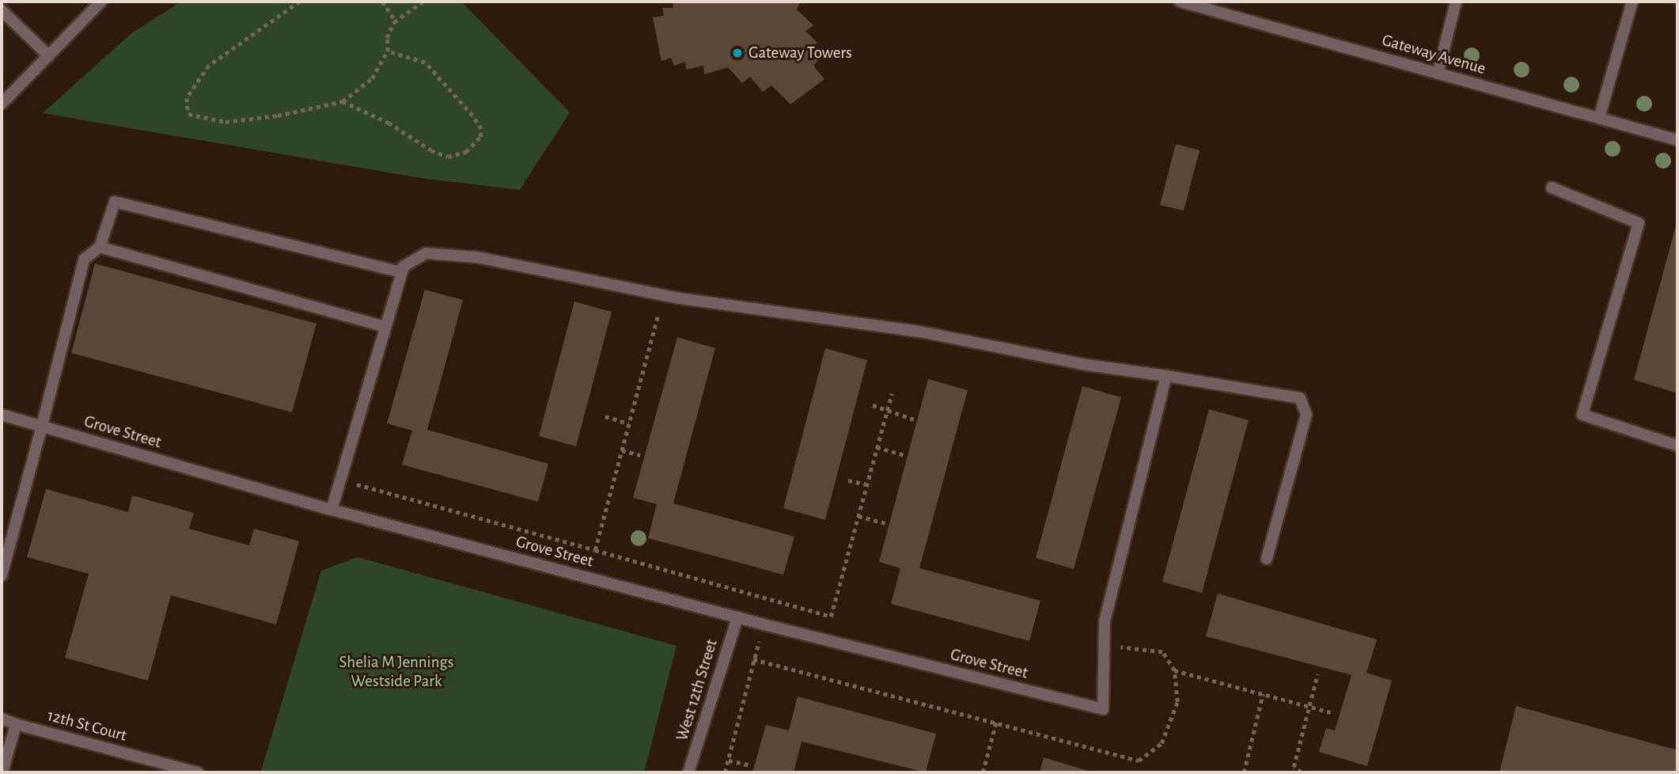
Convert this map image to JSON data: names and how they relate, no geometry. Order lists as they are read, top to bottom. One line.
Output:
{"streets":{"street":["Gateway Avenue","Grove Street","West 12th Street","12th St Court"]},"crossings":[["Grove Street","West 12th Street"]],"parks":["Shelia M Jennings Westside Park"],"places":["Gateway Towers"]}
